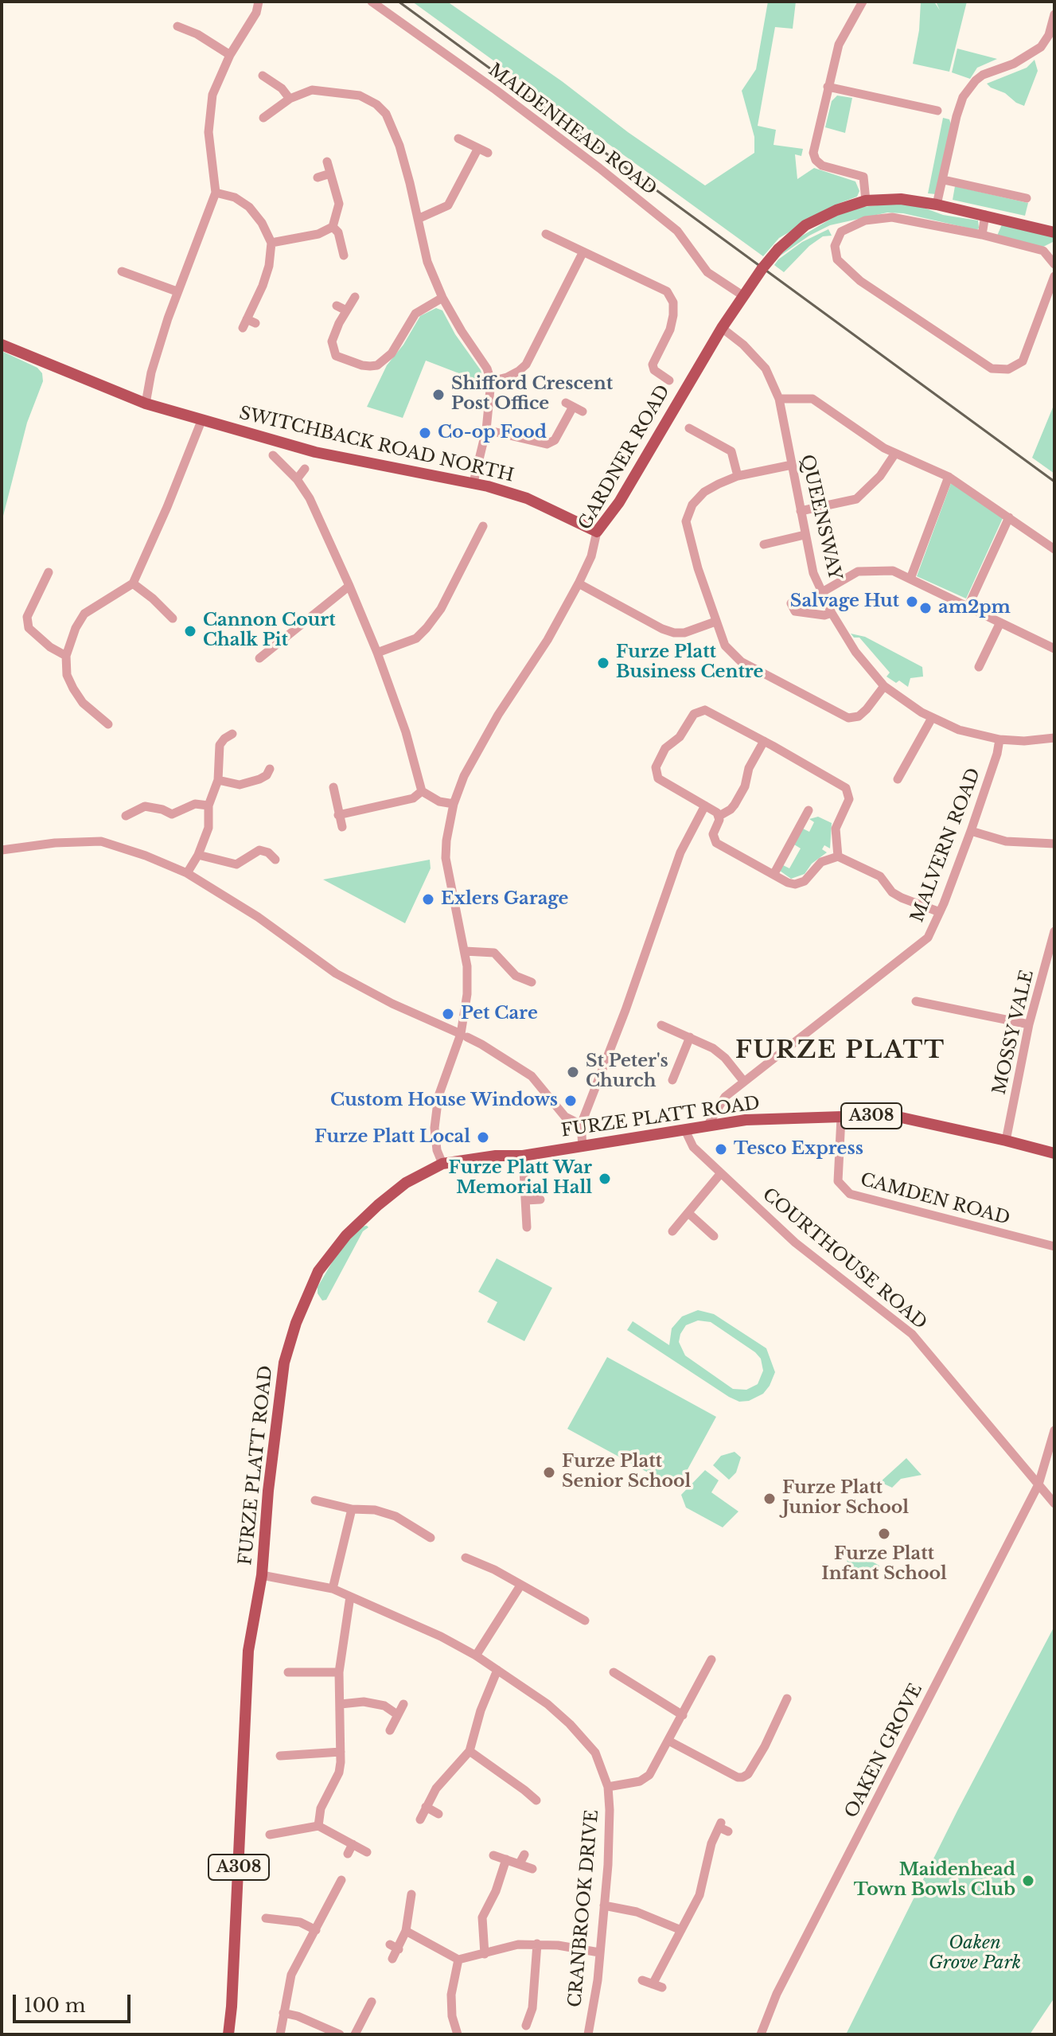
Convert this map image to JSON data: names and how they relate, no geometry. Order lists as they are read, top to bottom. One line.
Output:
{"streets":{"main road":["SWITCHBACK ROAD NORTH","GARDNER ROAD","A308","FURZE PLATT ROAD"],"street":["MAIDENHEAD ROAD","QUEENSWAY","MALVERN ROAD","MOSSY VALE","CAMDEN ROAD","COURTHOUSE ROAD","OAKEN GROVE","CRANBROOK DRIVE"]},"crossings":[["MAIDENHEAD ROAD","GARDNER ROAD"],["SWITCHBACK ROAD NORTH","GARDNER ROAD"],["GARDNER ROAD","QUEENSWAY"],["GARDNER ROAD","FURZE PLATT ROAD"],["QUEENSWAY","MALVERN ROAD"],["MALVERN ROAD","FURZE PLATT ROAD"],["MOSSY VALE","FURZE PLATT ROAD"],["FURZE PLATT ROAD","CAMDEN ROAD"],["FURZE PLATT ROAD","COURTHOUSE ROAD"],["FURZE PLATT ROAD","CRANBROOK DRIVE"],["COURTHOUSE ROAD","OAKEN GROVE"]],"districts":["FURZE PLATT"],"parks":["Oaken Grove Park"],"places":["Shifford Crescent Post Office","Co-op Food","Salvage Hut","am2pm","Cannon Court Chalk Pit","Furze Platt Business Centre","Exlers Garage","Pet Care","St Peter's Church","Custom House Windows","Furze Platt Local","Tesco Express","Furze Platt War Memorial Hall","Furze Platt Senior School","Furze Platt Junior School","Furze Platt Infant School","Maidenhead Town Bowls Club"],"scale_bar":"100 m"}
